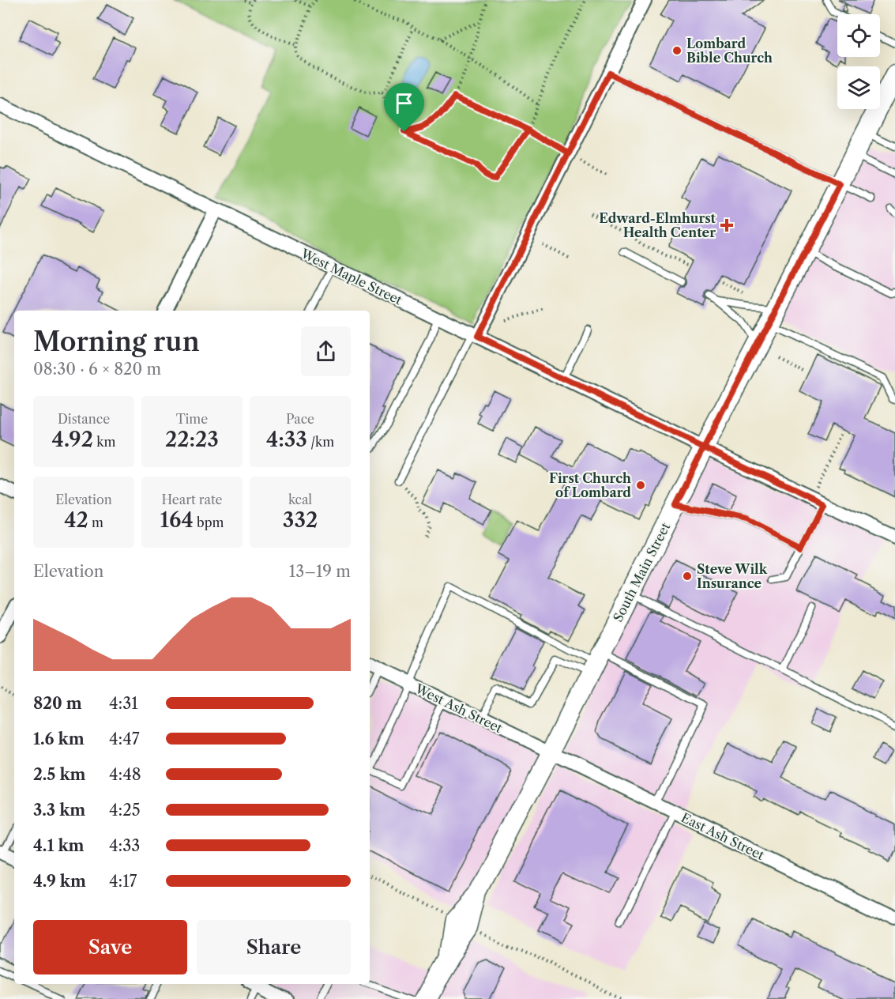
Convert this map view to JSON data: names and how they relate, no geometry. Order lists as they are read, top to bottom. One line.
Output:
{"streets":{"main road":["South Main Street"],"street":["West Maple Street","West Ash Street","East Ash Street"]},"crossings":[["West Maple Street","South Main Street"],["South Main Street","West Ash Street"],["South Main Street","East Ash Street"],["West Ash Street","East Ash Street"]],"places":{"other":["Lombard Bible Church","First Church of Lombard","Steve Wilk Insurance"],"health":["Edward-Elmhurst Health Center"]},"page":{"heading":["Morning run","08:30 · 6 × 820 m"],"stats":[["Distance","4.92 km"],["Time","22:23"],["Pace","4:33 /km"],["Elevation","42 m"],["Heart rate","164 bpm"],["kcal","332"]],"chart":["Elevation","13–19 m"],"list":[{"name":"820 m","note":"4:31"},{"name":"1.6 km","note":"4:47"},{"name":"2.5 km","note":"4:48"},{"name":"3.3 km","note":"4:25"},{"name":"4.1 km","note":"4:33"},{"name":"4.9 km","note":"4:17"}],"buttons":["Save","Share"]}}
